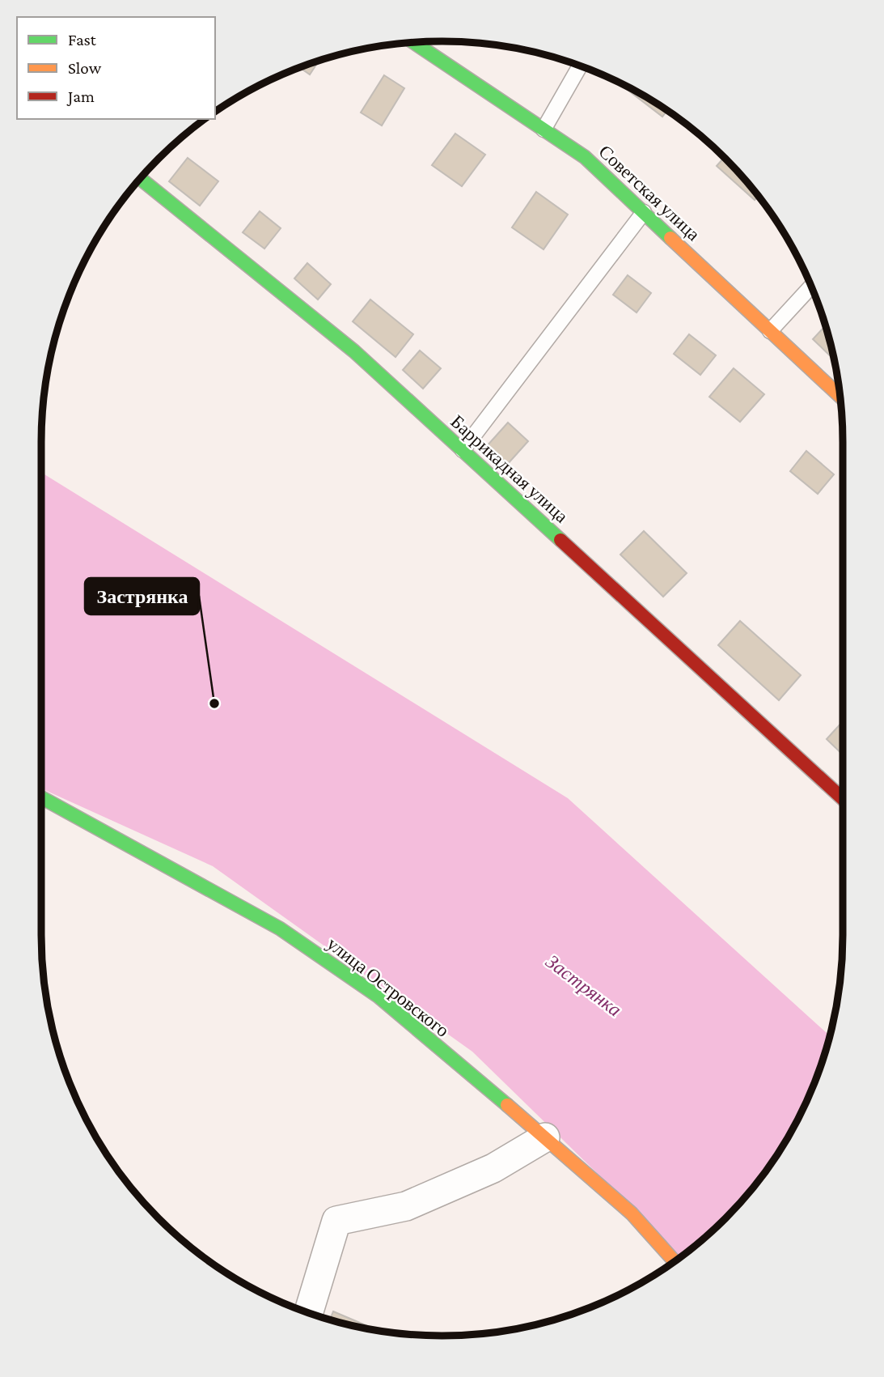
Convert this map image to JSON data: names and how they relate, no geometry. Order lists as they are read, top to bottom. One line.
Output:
{"streets":{"street":["Советская улица","Баррикадная улица","улица Островского"]},"water":["Застрянка"],"places":["Застрянка"],"legend":["Fast","Slow","Jam"]}
